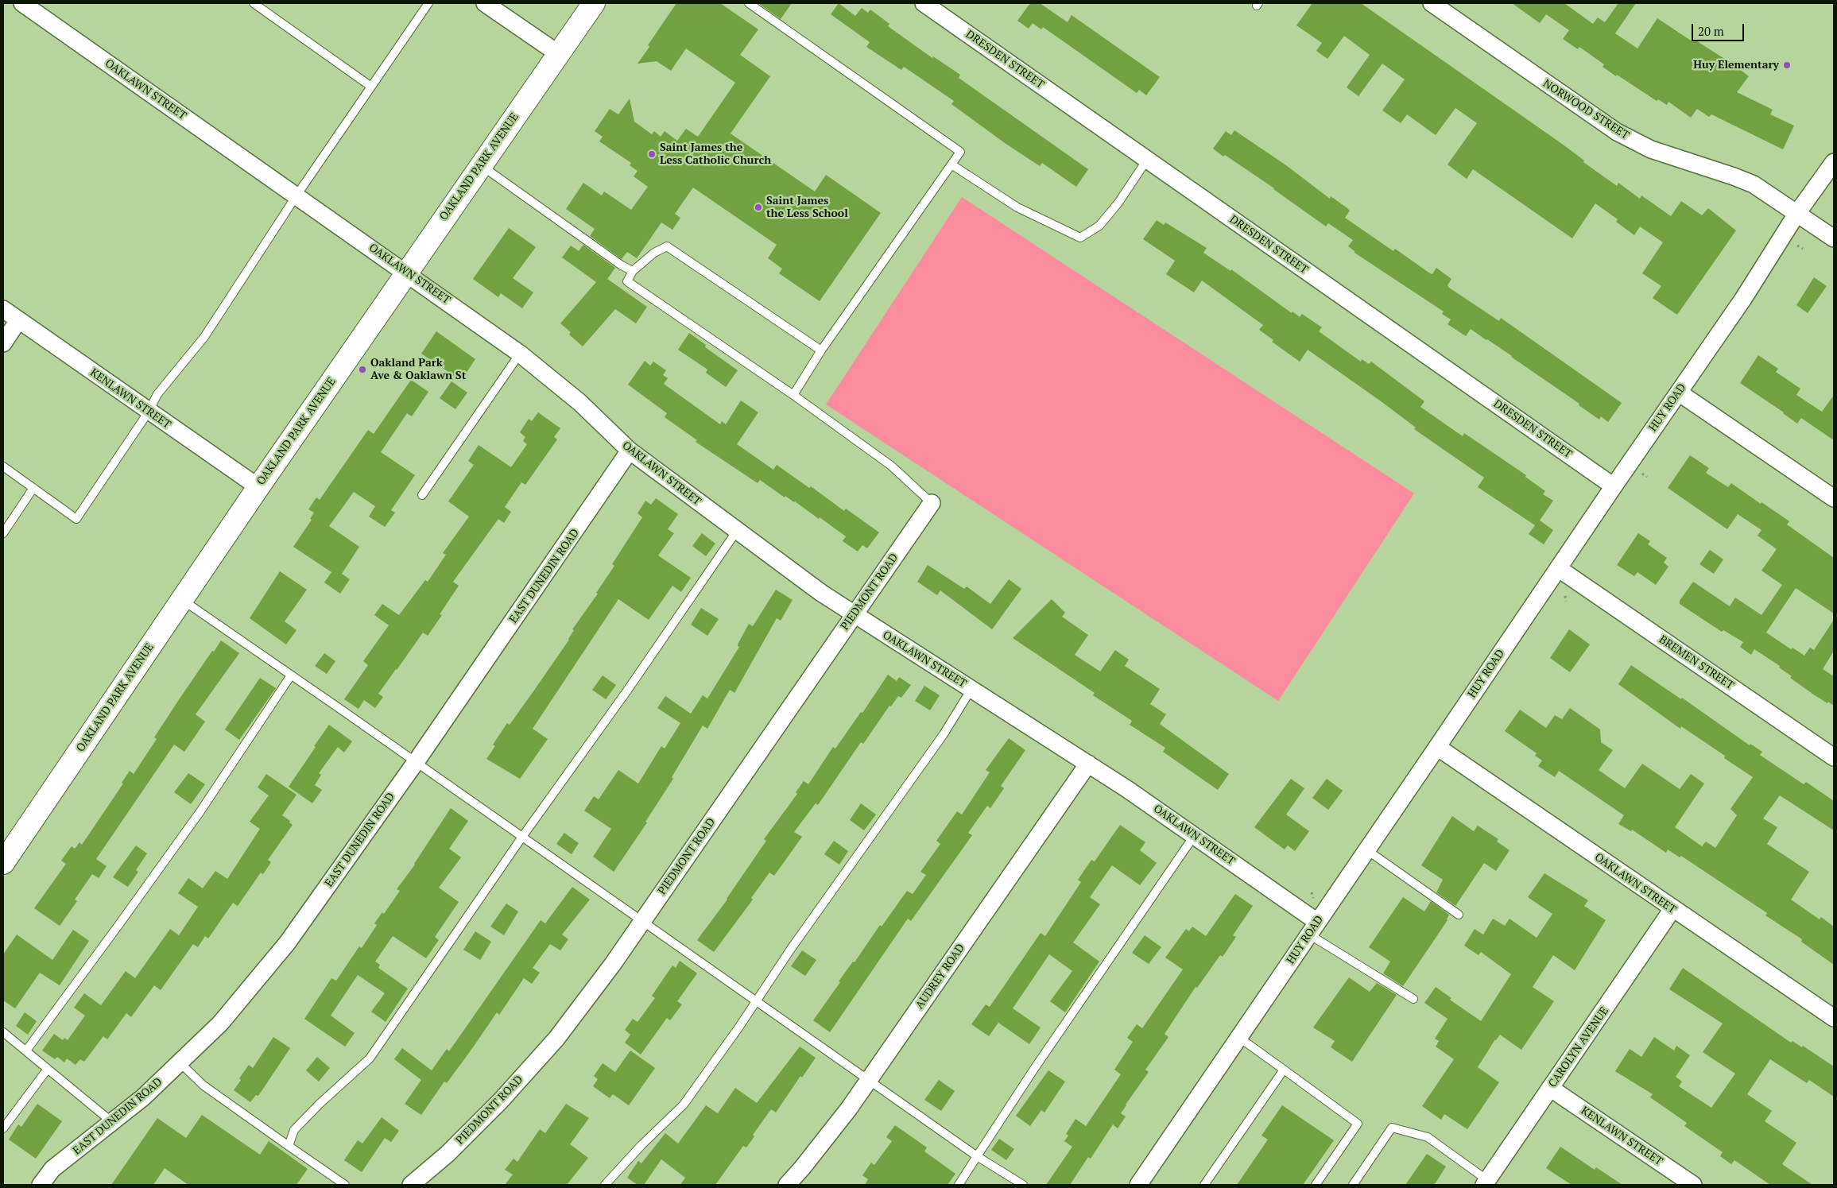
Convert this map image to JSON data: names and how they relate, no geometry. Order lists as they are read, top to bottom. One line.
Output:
{"streets":{"main road":["OAKLAND PARK AVENUE"],"street":["DRESDEN STREET","OAKLAWN STREET","NORWOOD STREET","KENLAWN STREET","HUY ROAD","EAST DUNEDIN ROAD","PIEDMONT ROAD","BREMEN STREET","AUDREY ROAD","CAROLYN AVENUE"]},"crossings":[["DRESDEN STREET","HUY ROAD"],["OAKLAWN STREET","OAKLAND PARK AVENUE"],["OAKLAWN STREET","HUY ROAD"],["OAKLAWN STREET","EAST DUNEDIN ROAD"],["OAKLAWN STREET","PIEDMONT ROAD"],["OAKLAWN STREET","AUDREY ROAD"],["OAKLAWN STREET","CAROLYN AVENUE"],["NORWOOD STREET","HUY ROAD"],["OAKLAND PARK AVENUE","KENLAWN STREET"],["KENLAWN STREET","CAROLYN AVENUE"],["HUY ROAD","BREMEN STREET"]],"places":["Huy Elementary","Saint James the Less Catholic Church","Saint James the Less School","Oakland Park Ave & Oaklawn St"],"scale_bar":"20 m"}
